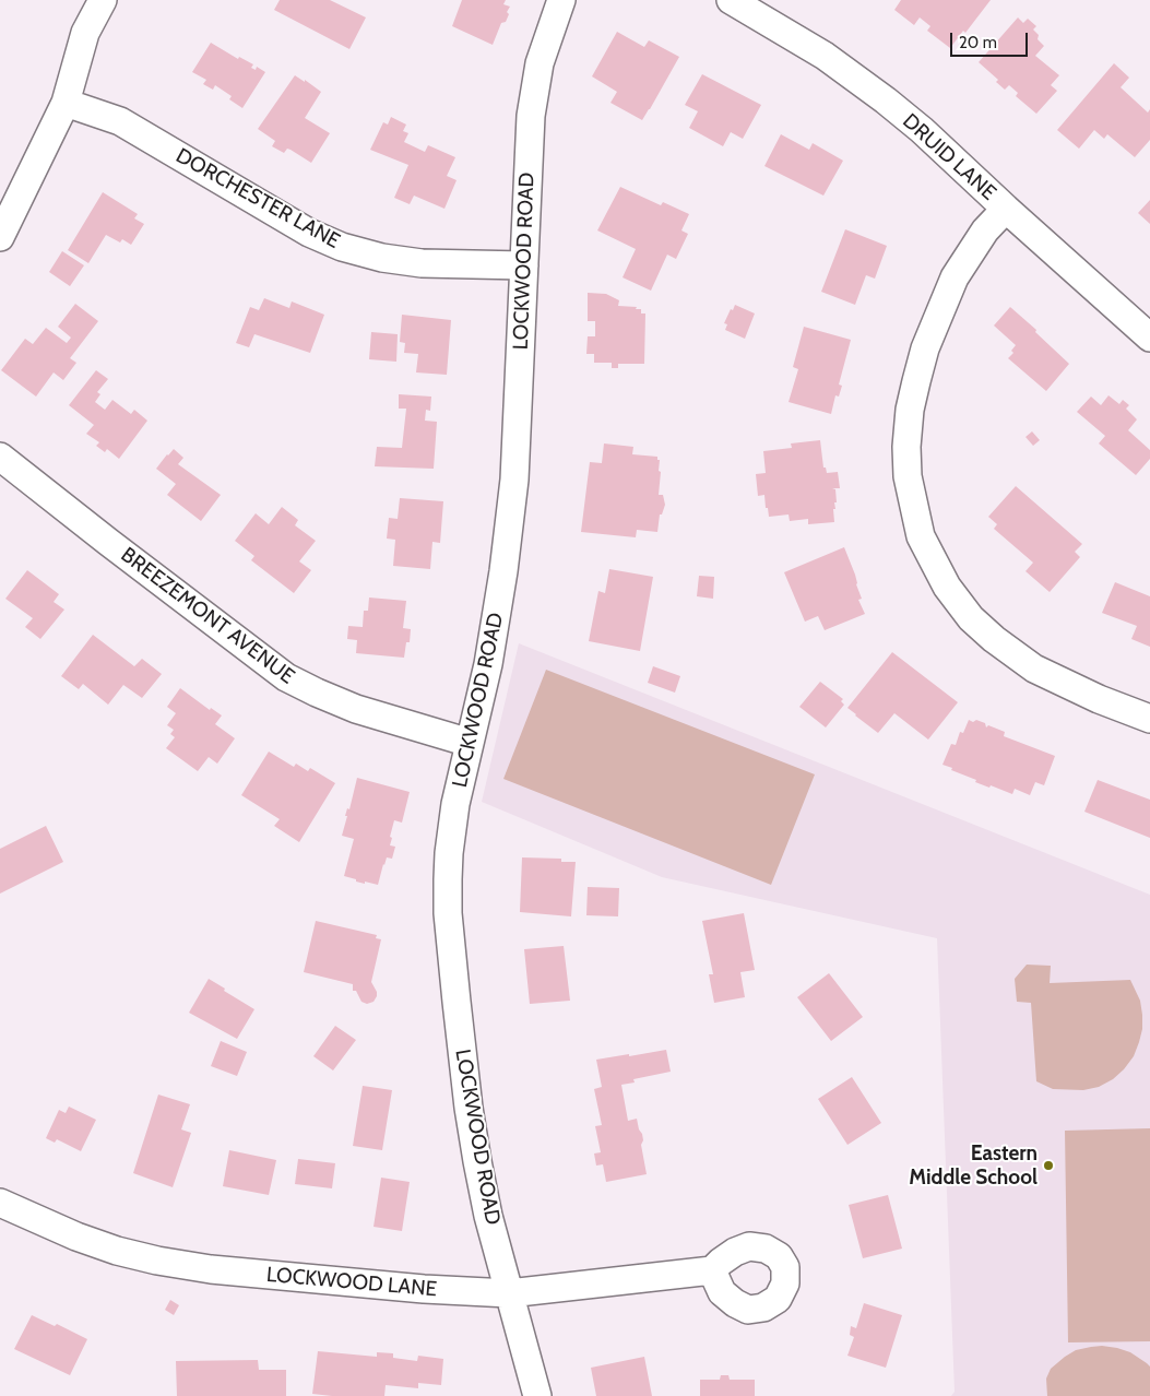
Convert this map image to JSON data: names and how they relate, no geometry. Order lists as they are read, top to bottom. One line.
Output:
{"streets":{"street":["DRUID LANE","DORCHESTER LANE","LOCKWOOD ROAD","BREEZEMONT AVENUE","LOCKWOOD LANE"]},"crossings":[["DORCHESTER LANE","LOCKWOOD ROAD"],["LOCKWOOD ROAD","BREEZEMONT AVENUE"],["LOCKWOOD ROAD","LOCKWOOD LANE"]],"places":["Eastern Middle School"],"scale_bar":"20 m"}
